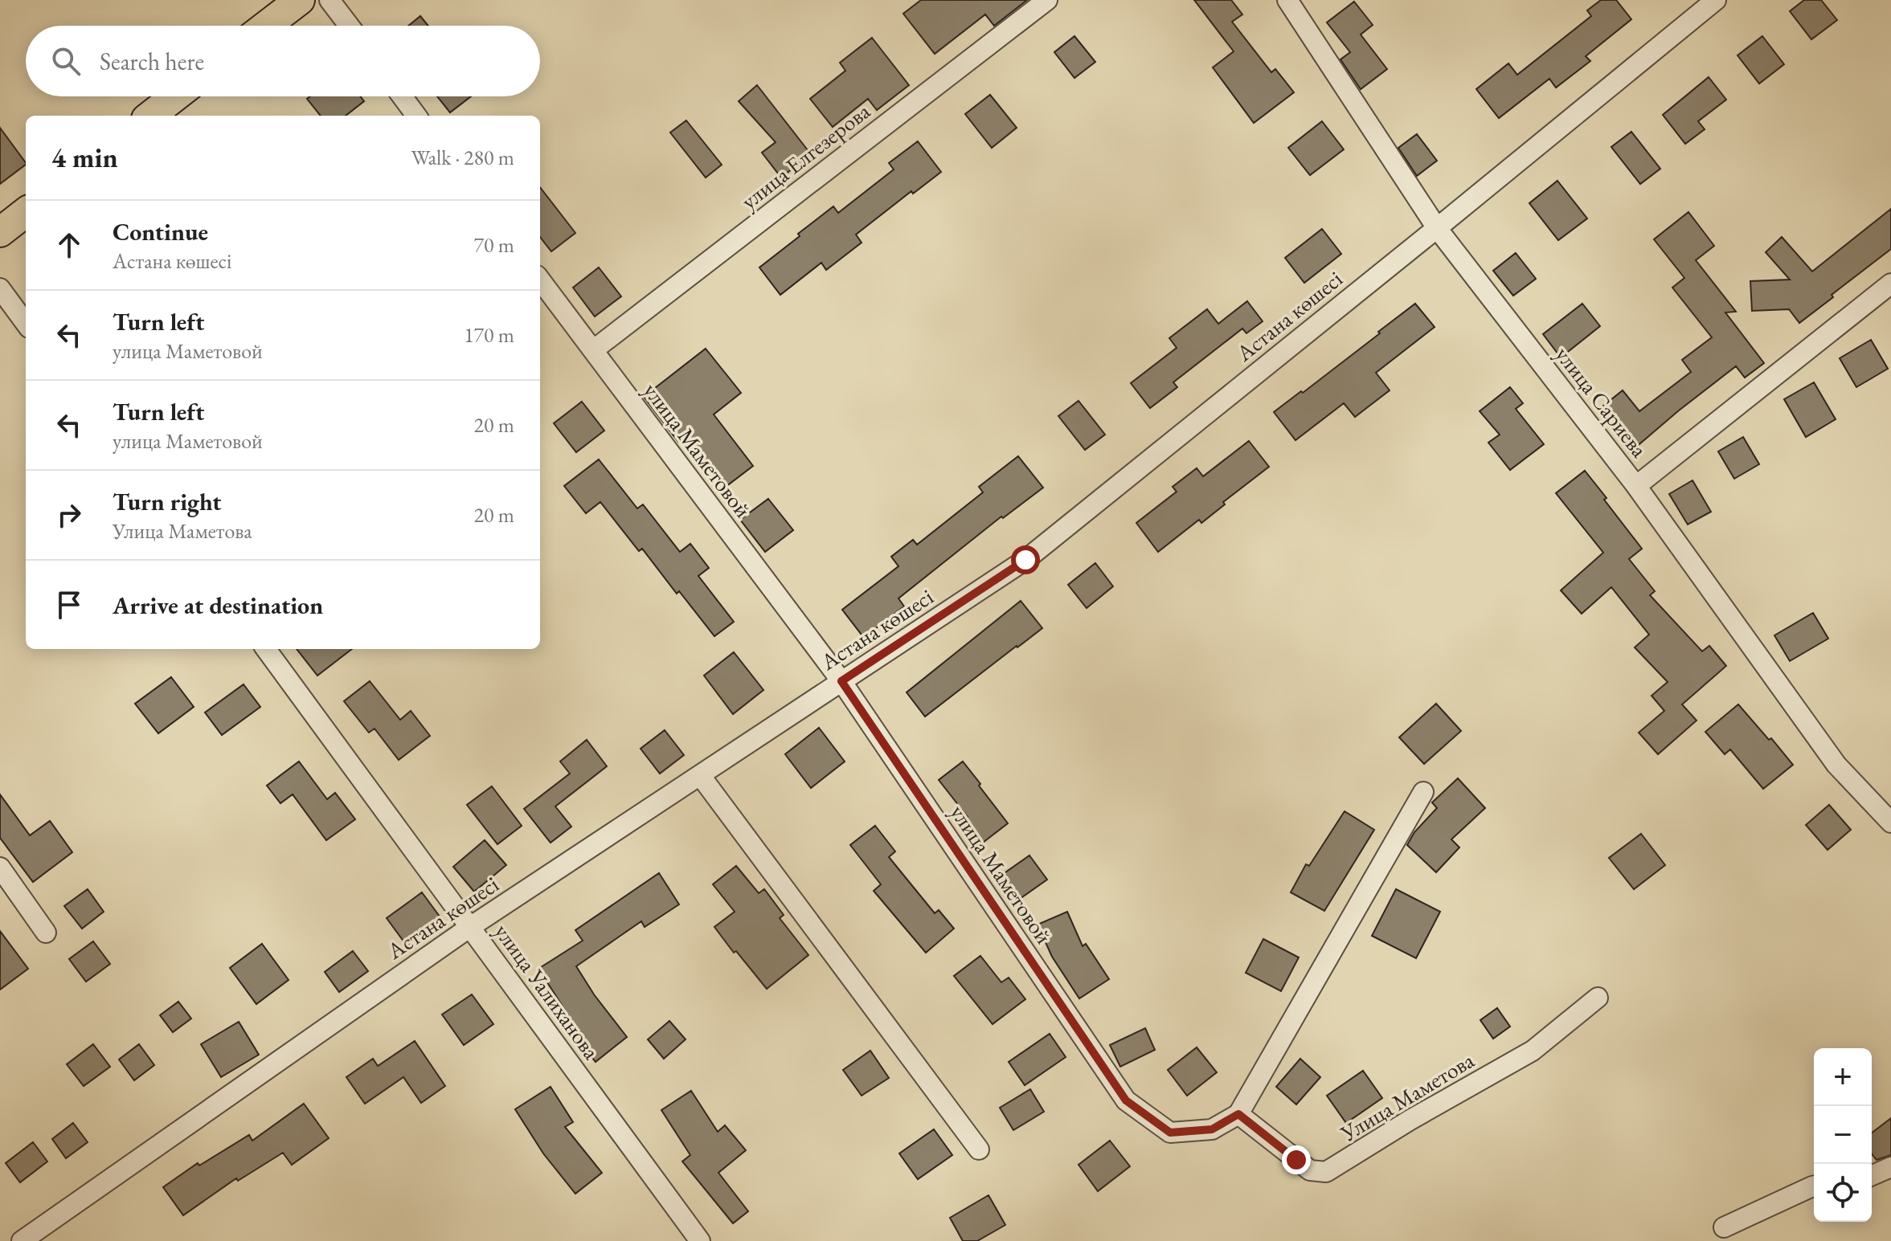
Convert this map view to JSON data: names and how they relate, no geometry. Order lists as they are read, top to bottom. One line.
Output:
{"streets":{"street":["улица Елгезерова","Астана көшесі","улица Сариева","улица Маметовой","улица Уалиханова","Улица Маметова"]},"crossings":[["улица Елгезерова","улица Маметовой"],["Астана көшесі","улица Сариева"],["Астана көшесі","улица Маметовой"],["Астана көшесі","улица Уалиханова"],["улица Маметовой","Улица Маметова"]],"page":{"search":"Search here","heading":["4 min","Walk · 280 m"],"list":[["Continue","Астана көшесі","70 m"],["Turn left","улица Маметовой","170 m"],["Turn left","улица Маметовой","20 m"],["Turn right","Улица Маметова","20 m"],"Arrive at destination"],"map_buttons":["+","−"]}}
